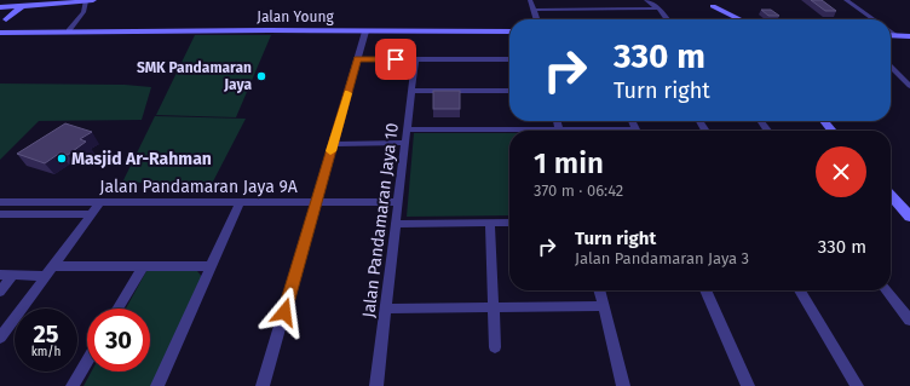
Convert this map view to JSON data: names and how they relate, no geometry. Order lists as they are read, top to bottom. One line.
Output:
{"streets":{"main road":["Jalan Young"],"street":["Jalan Pandamaran Jaya 9A","Jalan Pandamaran Jaya 10"]},"crossings":[["Jalan Pandamaran Jaya 9A","Jalan Pandamaran Jaya 10"]],"places":["SMK Pandamaran Jaya","Masjid Ar-Rahman"],"page":{"turn":["330 m","Turn right"],"heading":["1 min","370 m · 06:42"],"list":[{"name":"Turn right","note":"Jalan Pandamaran Jaya 3","value":"330 m"}],"speed":"25 km/h","limit":"30"}}
